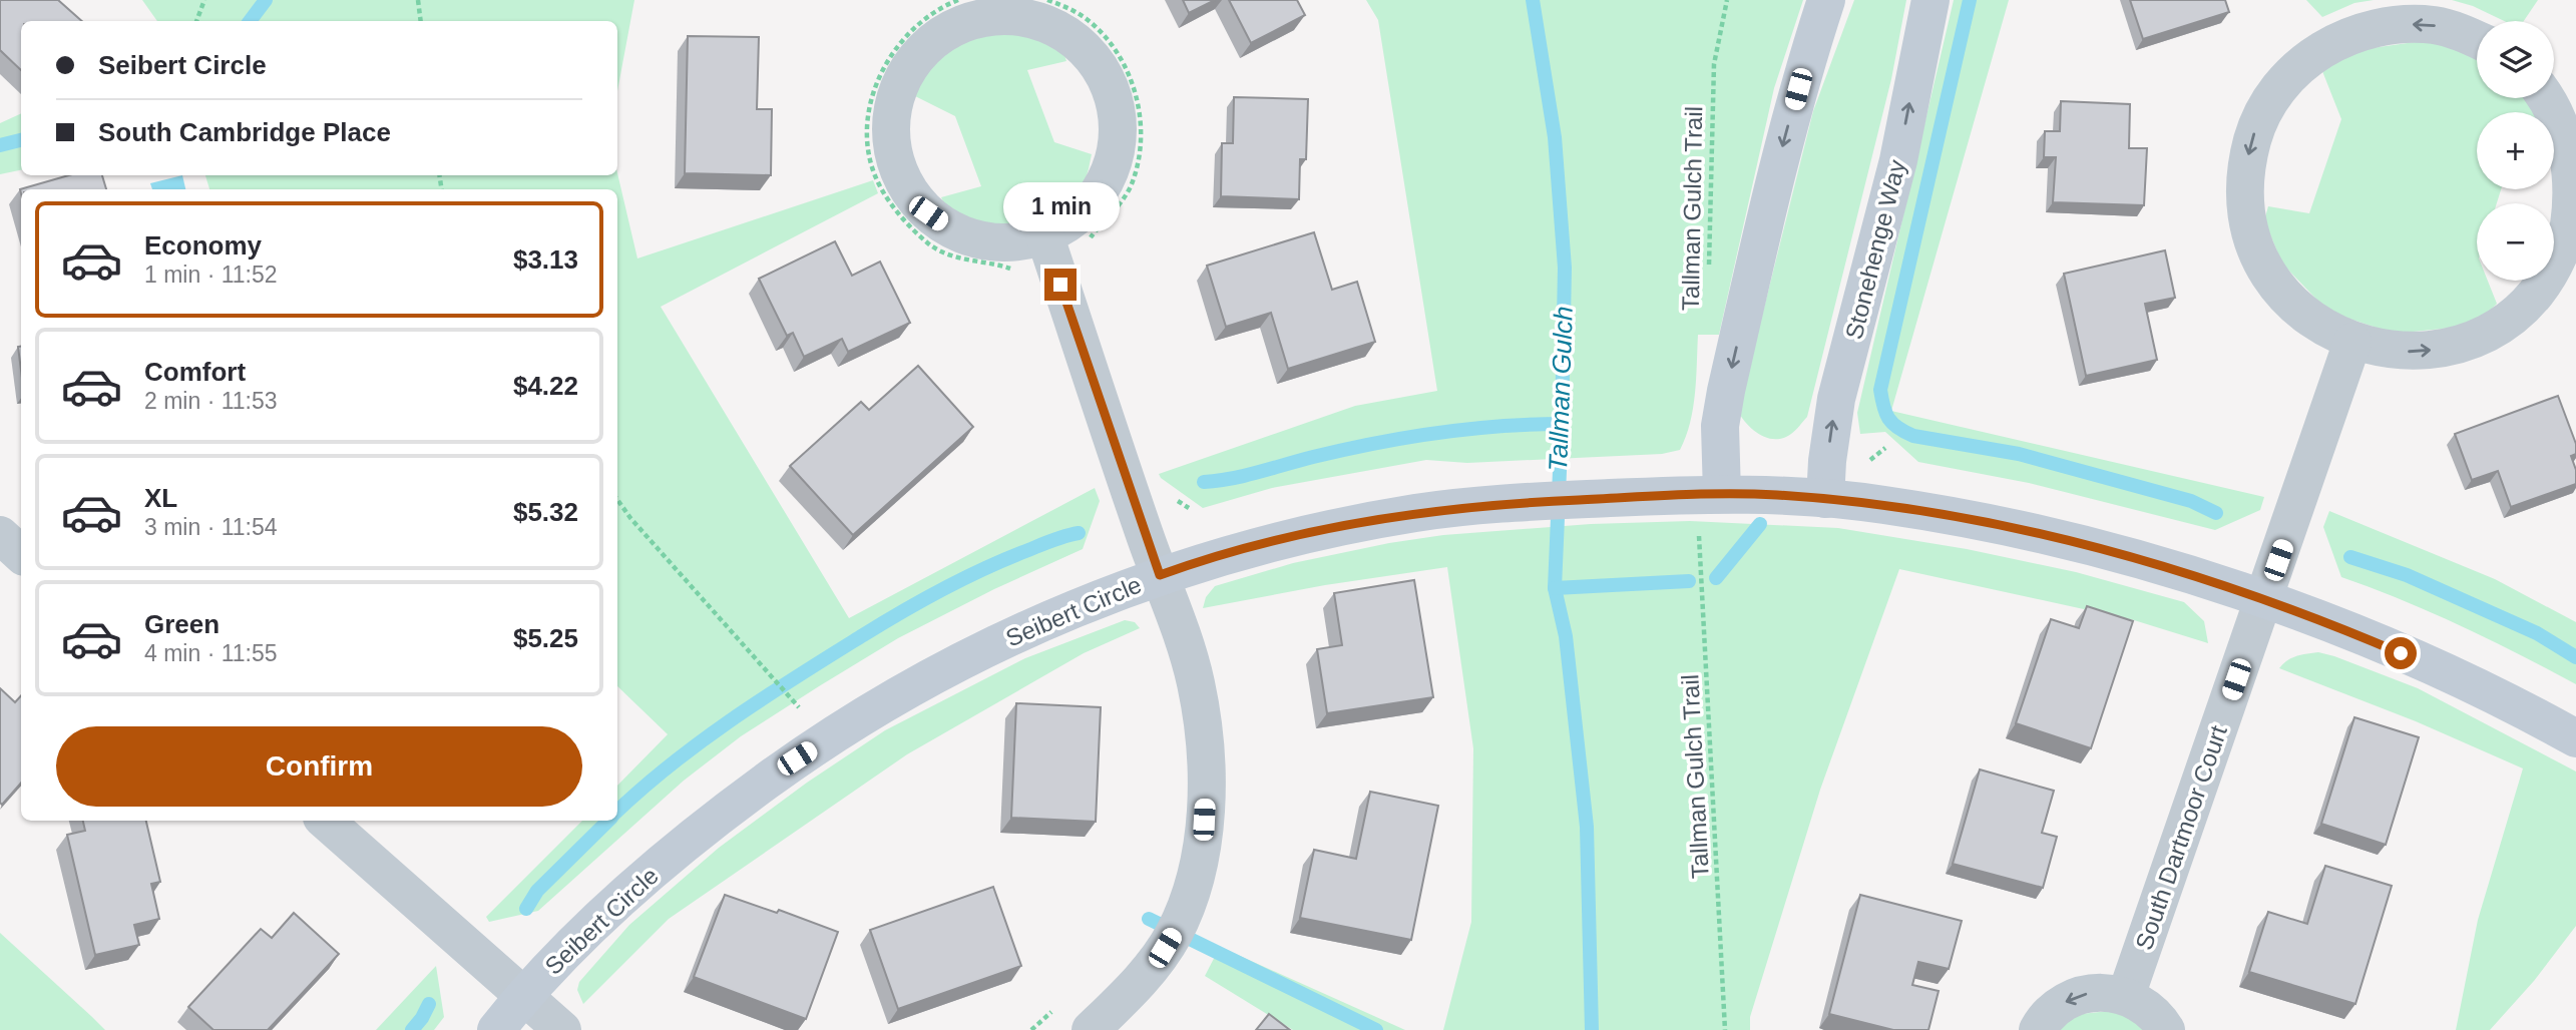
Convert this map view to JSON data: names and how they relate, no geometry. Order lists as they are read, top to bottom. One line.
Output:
{"streets":{"street":["Stonehenge Way","Seibert Circle","South Dartmoor Court"],"path":["Tallman Gulch Trail"]},"crossings":[["Stonehenge Way","Seibert Circle"],["Seibert Circle","South Dartmoor Court"]],"water":["Tallman Gulch"],"page":{"map_buttons":["+","−"],"banner":["Seibert Circle","South Cambridge Place"],"bubble":"1 min","list":[{"name":"Economy","note":"1 min · 11:52","value":"$3.13"},{"name":"Comfort","note":"2 min · 11:53","value":"$4.22"},{"name":"XL","note":"3 min · 11:54","value":"$5.32"},{"name":"Green","note":"4 min · 11:55","value":"$5.25"}],"buttons":"Confirm"}}
